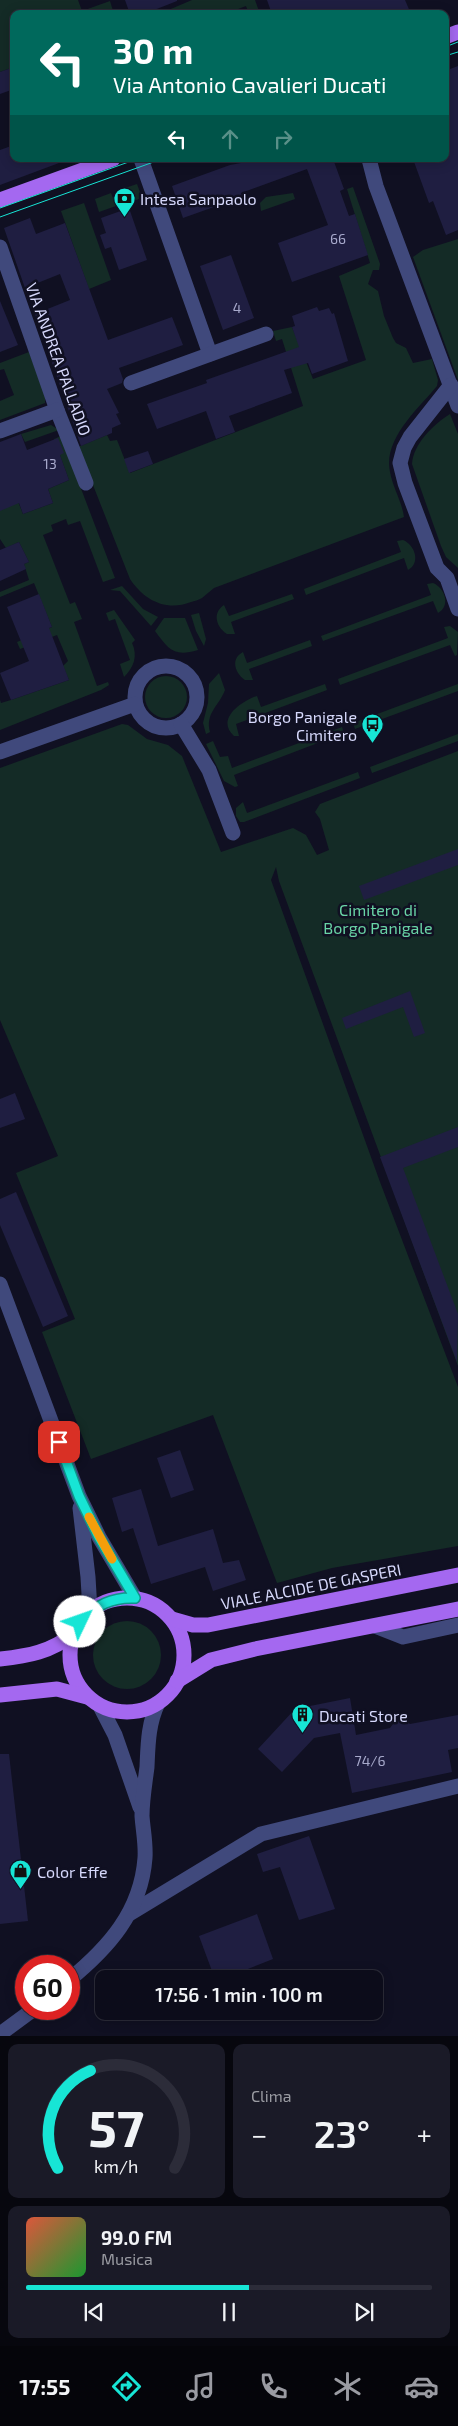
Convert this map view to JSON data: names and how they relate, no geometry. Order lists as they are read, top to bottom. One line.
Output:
{"streets":{"main road":["VIALE ALCIDE DE GASPERI"],"street":["VIA ANDREA PALLADIO"]},"parks":["Cimitero di Borgo Panigale"],"places":{"bank":["Intesa Sanpaolo"],"bus stop":["Borgo Panigale Cimitero"],"building":["Ducati Store"],"shop":["Color Effe"]},"house_numbers":["66","4","13","74/6"],"page":{"turn":["30 m","Via Antonio Cavalieri Ducati"],"limit":"60","trip":"17:56 · 1 min · 100 m","tile":"Clima","heat":["−","23°","+"],"song":["99.0 FM","Musica"],"tabs":"17:55","gauge":["57","km/h"]}}
